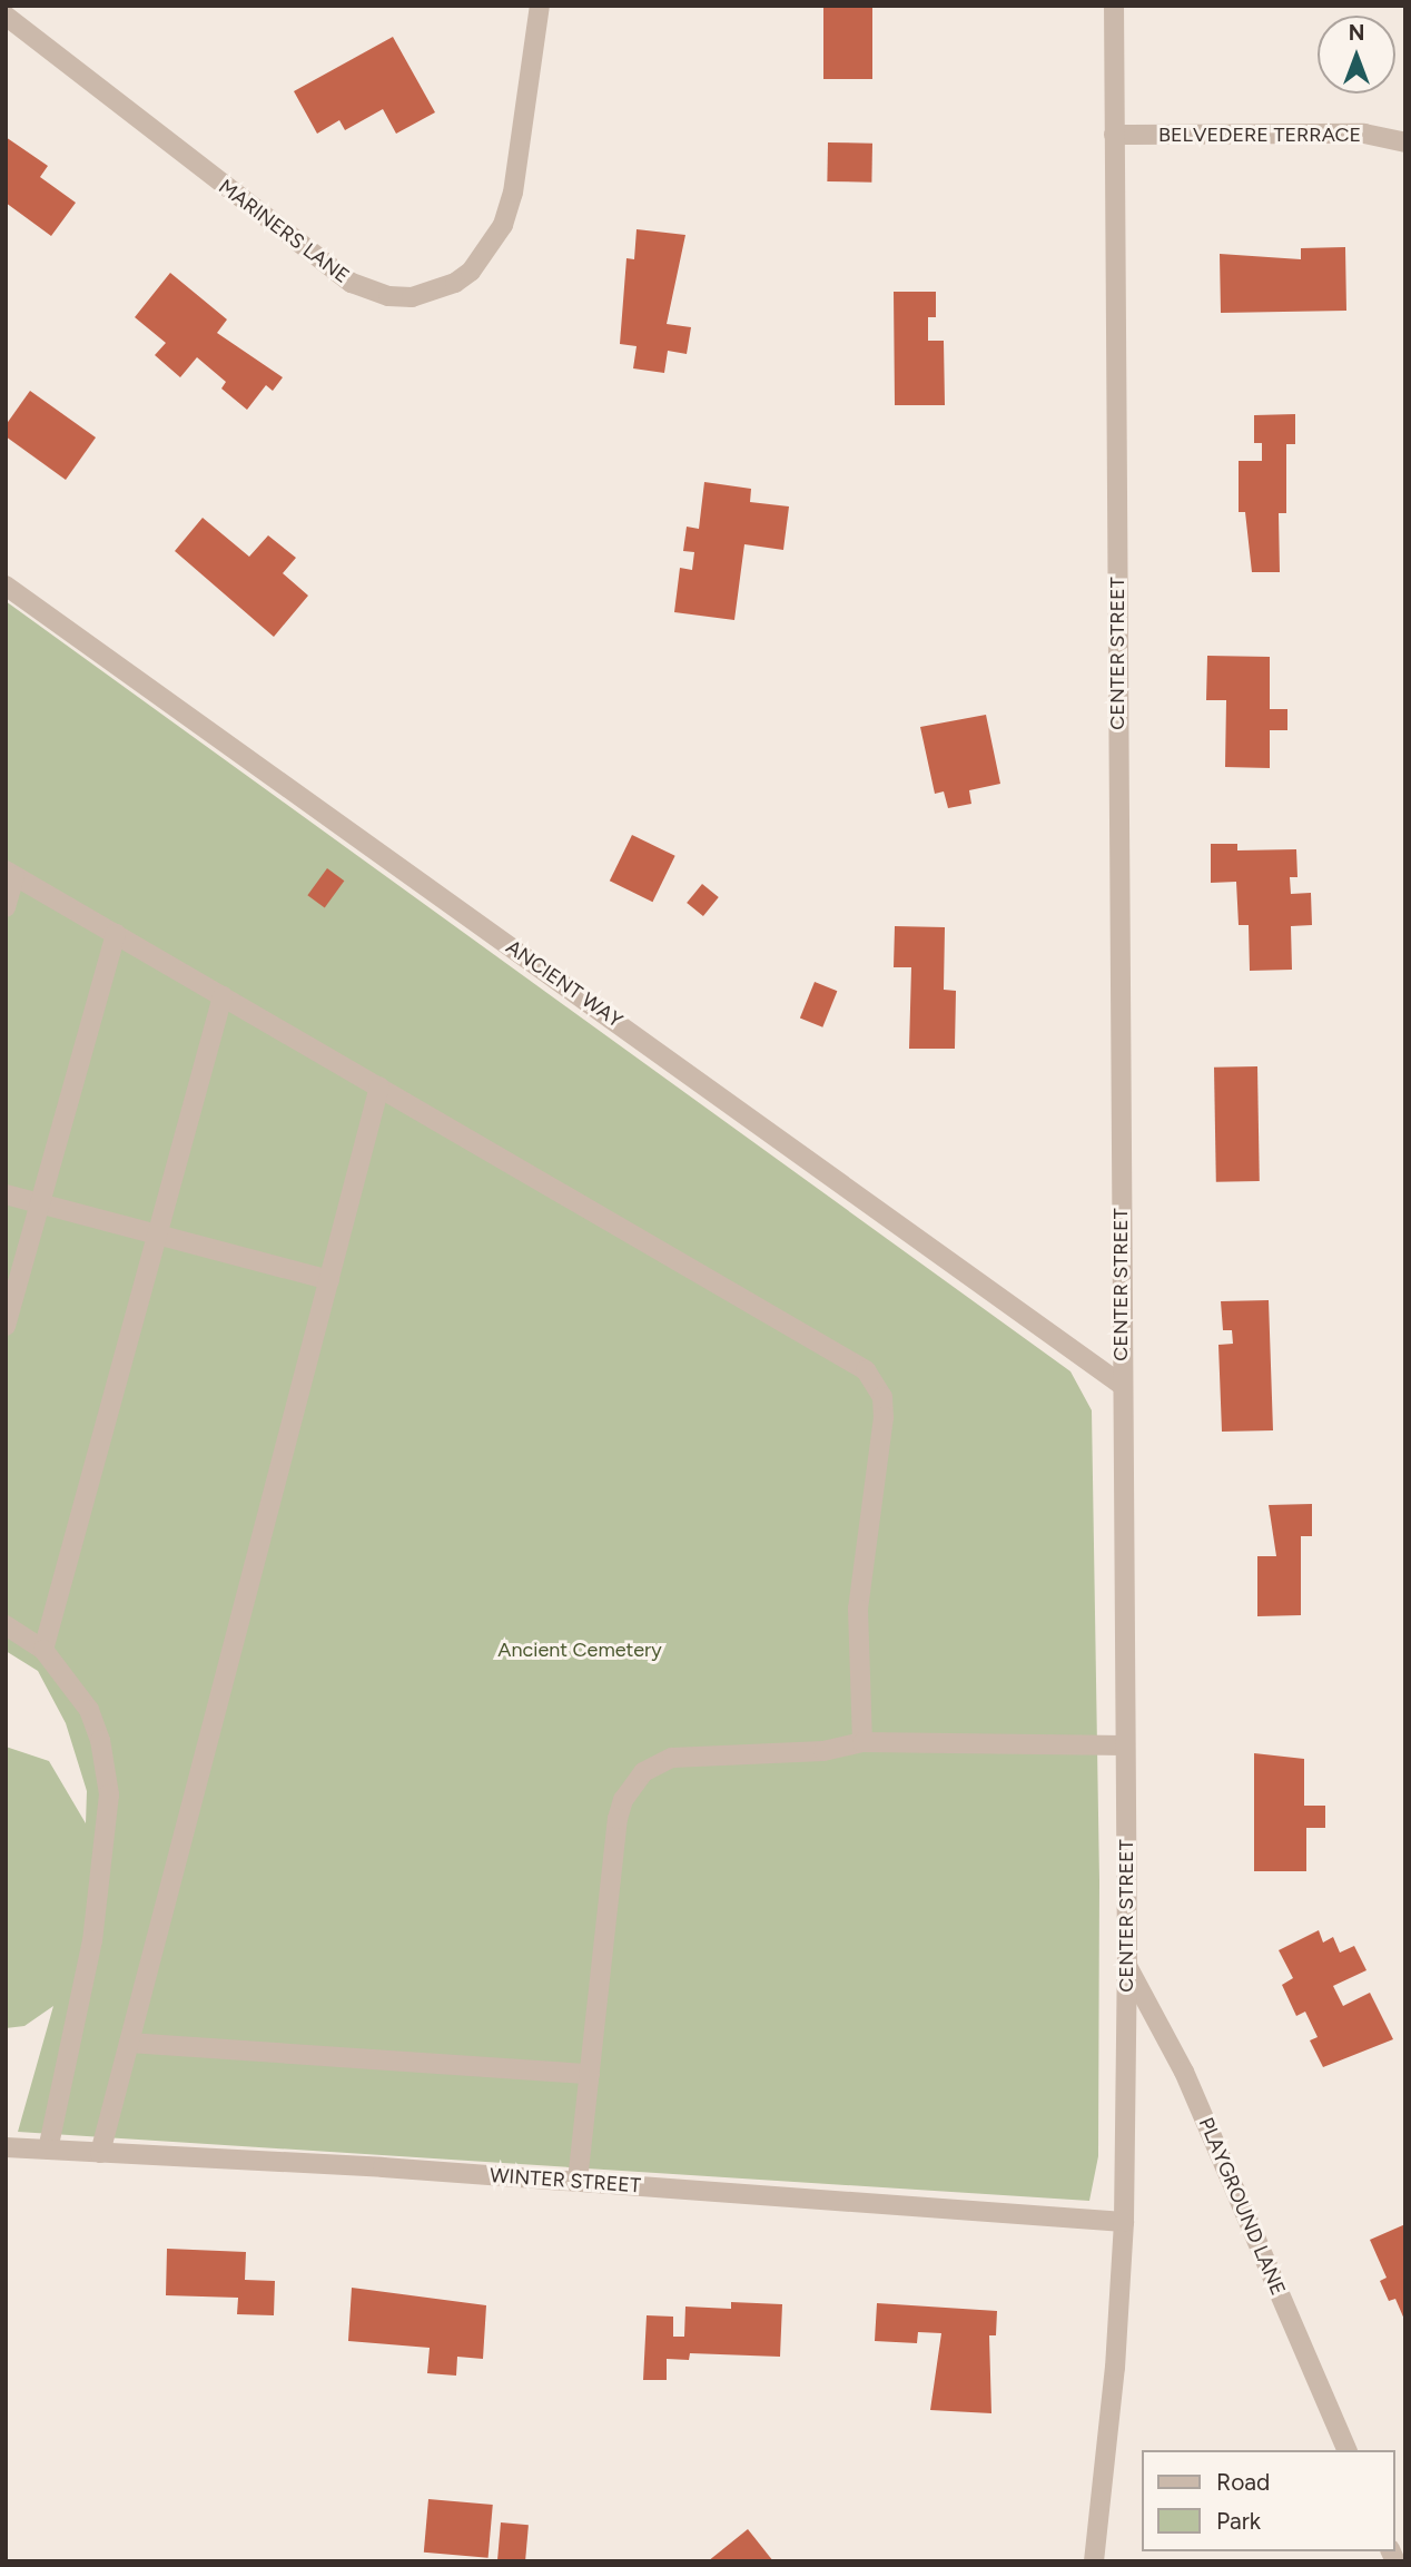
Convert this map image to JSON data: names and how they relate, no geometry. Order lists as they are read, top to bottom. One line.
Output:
{"streets":{"street":["BELVEDERE TERRACE","MARINERS LANE","CENTER STREET","ANCIENT WAY","WINTER STREET","PLAYGROUND LANE"]},"crossings":[["BELVEDERE TERRACE","CENTER STREET"],["CENTER STREET","ANCIENT WAY"],["CENTER STREET","WINTER STREET"],["CENTER STREET","PLAYGROUND LANE"]],"parks":["Ancient Cemetery"],"legend":["Road","Park"],"north":"top"}
